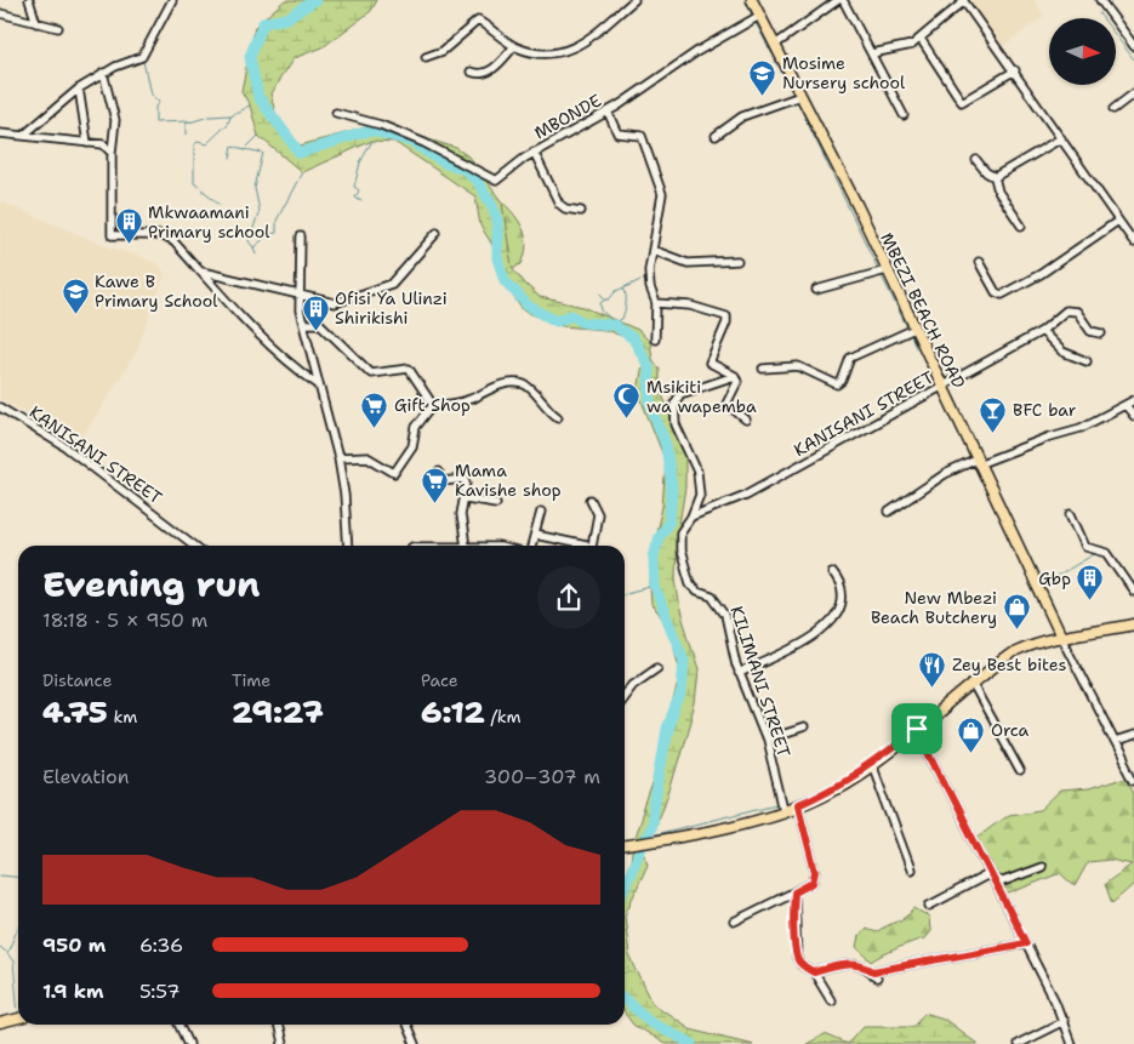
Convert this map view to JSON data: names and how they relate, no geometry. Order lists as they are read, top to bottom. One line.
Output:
{"streets":{"main road":["MBEZI BEACH ROAD"],"street":["MBONDE","KANISANI STREET","KILIMANI STREET"]},"crossings":[["MBONDE","MBEZI BEACH ROAD"],["MBEZI BEACH ROAD","KANISANI STREET"],["KANISANI STREET","KILIMANI STREET"]],"places":{"school or university":["Mosime Nursery school","Kawe B Primary School"],"building":["Mkwaamani Primary school","Ofisi Ya Ulinzi Shirikishi","Gbp"],"mosque":["Msikiti wa wapemba"],"supermarket":["Gift Shop","Mama Kavishe shop"],"bar":["BFC bar"],"shop":["New Mbezi Beach Butchery","Orca"],"restaurant":["Zey Best bites"]},"north":"right","page":{"heading":["Evening run","18:18 · 5 × 950 m"],"stats":[["Distance","4.75 km"],["Time","29:27"],["Pace","6:12 /km"]],"chart":["Elevation","300–307 m"],"list":[{"name":"950 m","note":"6:36"},{"name":"1.9 km","note":"5:57"}]}}
